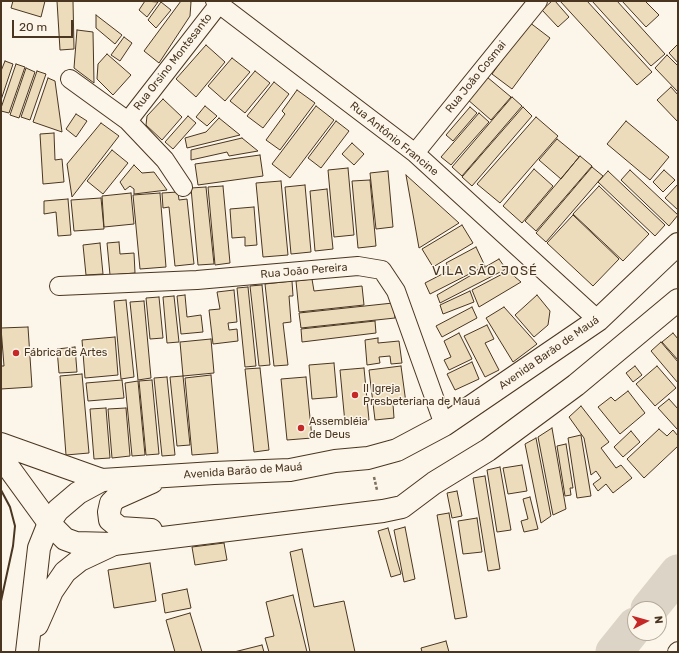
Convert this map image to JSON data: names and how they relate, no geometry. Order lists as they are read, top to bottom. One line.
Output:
{"streets":{"main road":["Avenida Barão de Mauá"],"street":["Rua Orsino Montesanto","Rua João Cosmai","Rua Antônio Francine","Rua João Pereira"]},"crossings":[["Rua Orsino Montesanto","Rua Antônio Francine"],["Rua João Cosmai","Rua Antônio Francine"],["Rua Antônio Francine","Avenida Barão de Mauá"],["Rua João Pereira","Avenida Barão de Mauá"]],"districts":["VILA SÃO JOSÉ"],"places":["Fábrica de Artes","II Igreja Presbeteriana de Mauá","Assembléia de Deus"],"scale_bar":"20 m","north":"right"}
